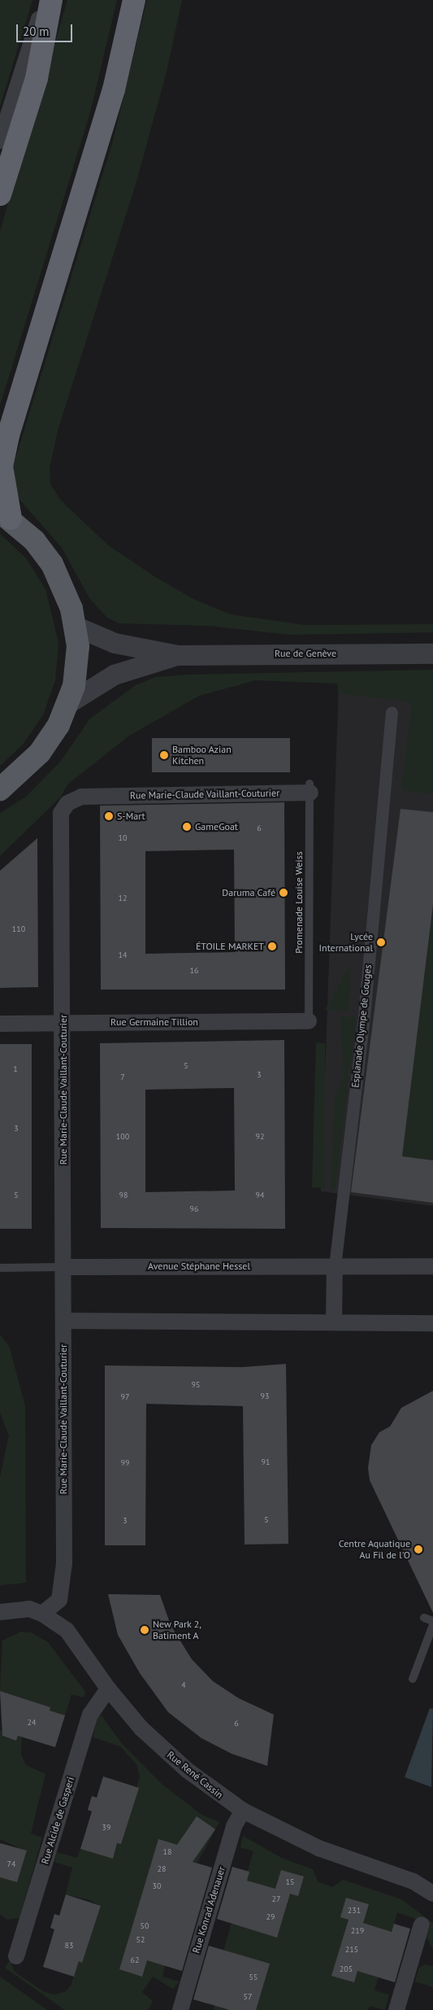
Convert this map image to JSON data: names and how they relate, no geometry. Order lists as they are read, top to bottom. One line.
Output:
{"streets":{"street":["Rue de Genève","Rue Marie-Claude Vaillant-Couturier","Rue Germaine Tillion","Esplanade Olympe de Gouges","Avenue Stéphane Hessel","Rue René Cassin","Rue Alcide de Gasperi","Rue Konrad Adenauer"],"lane":["Promenade Louise Weiss"]},"crossings":[["Rue Marie-Claude Vaillant-Couturier","Promenade Louise Weiss"],["Rue Marie-Claude Vaillant-Couturier","Rue Germaine Tillion"],["Rue Marie-Claude Vaillant-Couturier","Avenue Stéphane Hessel"],["Rue Marie-Claude Vaillant-Couturier","Rue René Cassin"],["Promenade Louise Weiss","Rue Germaine Tillion"],["Esplanade Olympe de Gouges","Avenue Stéphane Hessel"],["Rue René Cassin","Rue Alcide de Gasperi"],["Rue René Cassin","Rue Konrad Adenauer"]],"places":["Bamboo Azian Kitchen","S-Mart","GameGoat","Daruma Café","Lycée International","ÉTOILE MARKET","Centre Aquatique Au Fil de l'O","New Park 2, Batiment A"],"house_numbers":["6","10","12","110","14","16","5","1","3","7","3","100","92","5","98","94","96","95","93","97","91","99","5","3","4","24","6","39","18","74","28","15","30","27","231","29","50","219","52","83","215","62","205","55","57"],"scale_bar":"20 m"}
